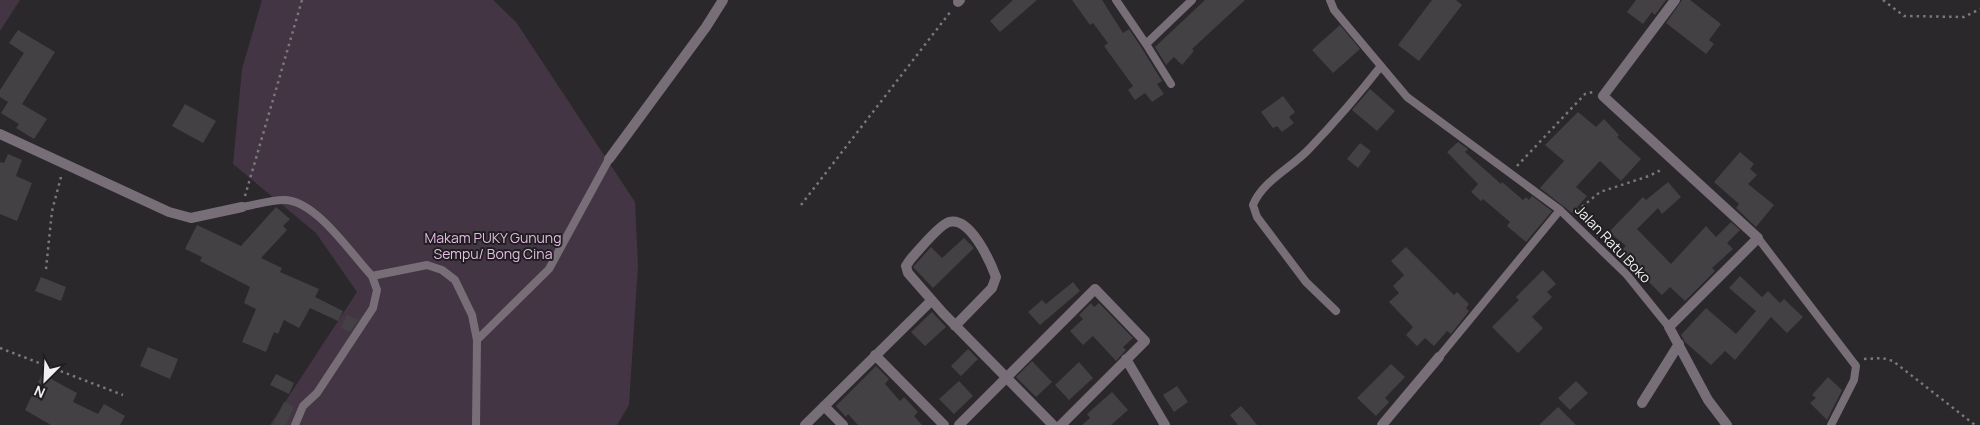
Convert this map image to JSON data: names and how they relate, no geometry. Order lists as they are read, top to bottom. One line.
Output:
{"streets":{"street":["Jalan Ratu Boko"]},"parks":["Makam PUKY Gunung Sempu/ Bong Cina"],"north":"bottom left"}
